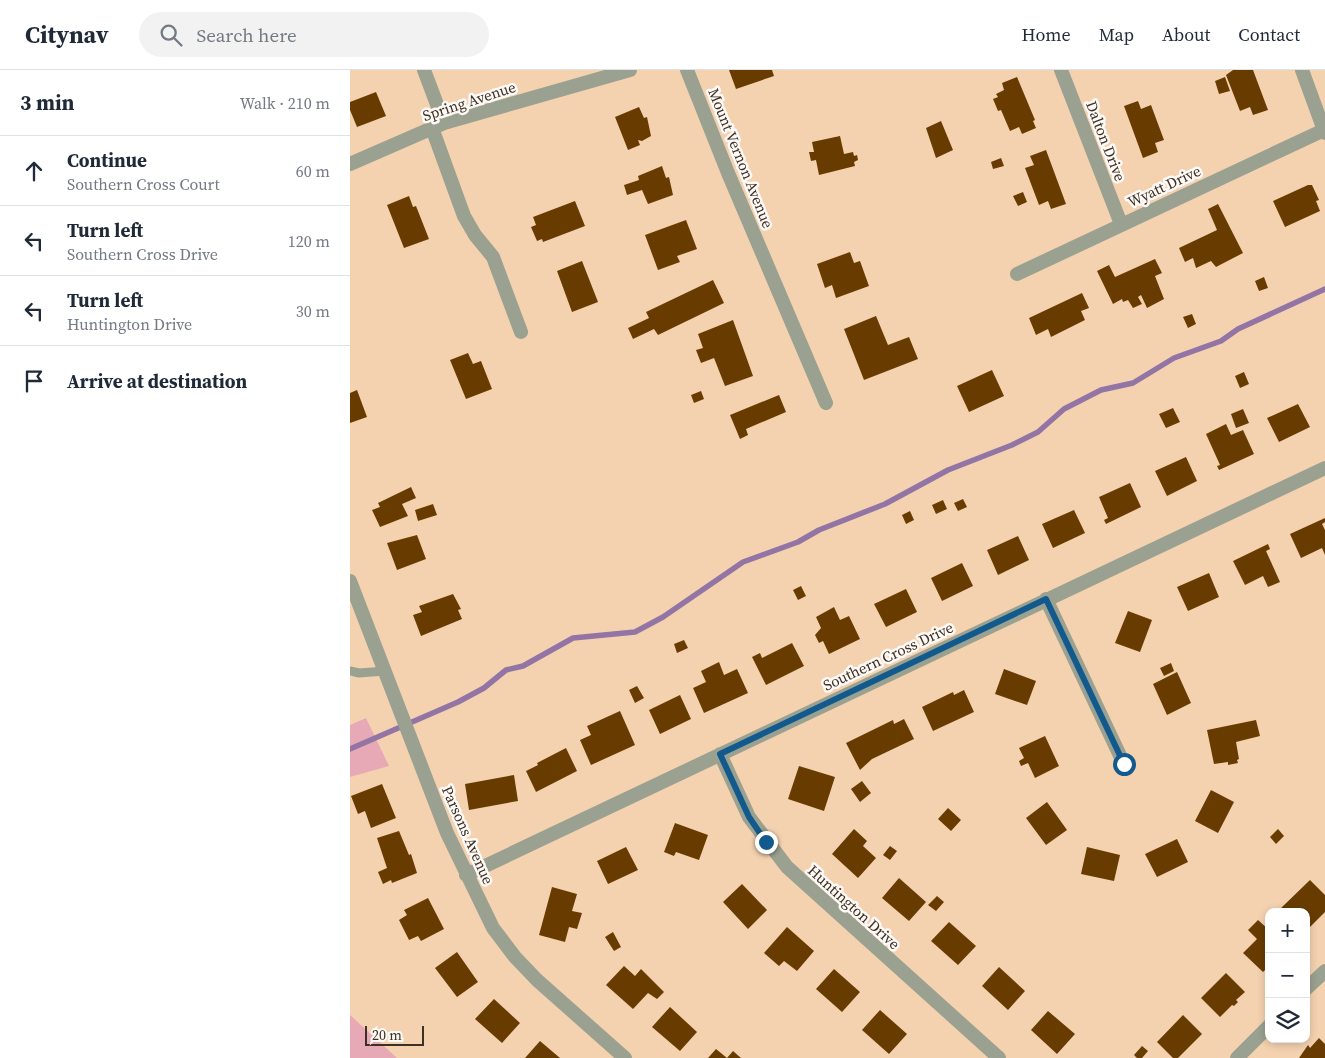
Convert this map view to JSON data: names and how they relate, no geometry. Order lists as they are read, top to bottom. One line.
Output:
{"streets":{"street":["Spring Avenue","Dalton Drive","Mount Vernon Avenue","Wyatt Drive","Southern Cross Drive","Parsons Avenue","Huntington Drive"]},"crossings":[["Dalton Drive","Wyatt Drive"],["Southern Cross Drive","Parsons Avenue"],["Southern Cross Drive","Huntington Drive"]],"scale_bar":"20 m","page":{"header":"Citynav","search":"Search here","nav":["Home","Map","About","Contact"],"heading":["3 min","Walk · 210 m"],"list":[["Continue","Southern Cross Court","60 m"],["Turn left","Southern Cross Drive","120 m"],["Turn left","Huntington Drive","30 m"],"Arrive at destination"],"map_buttons":["+","−"],"scale":"20 m"}}
